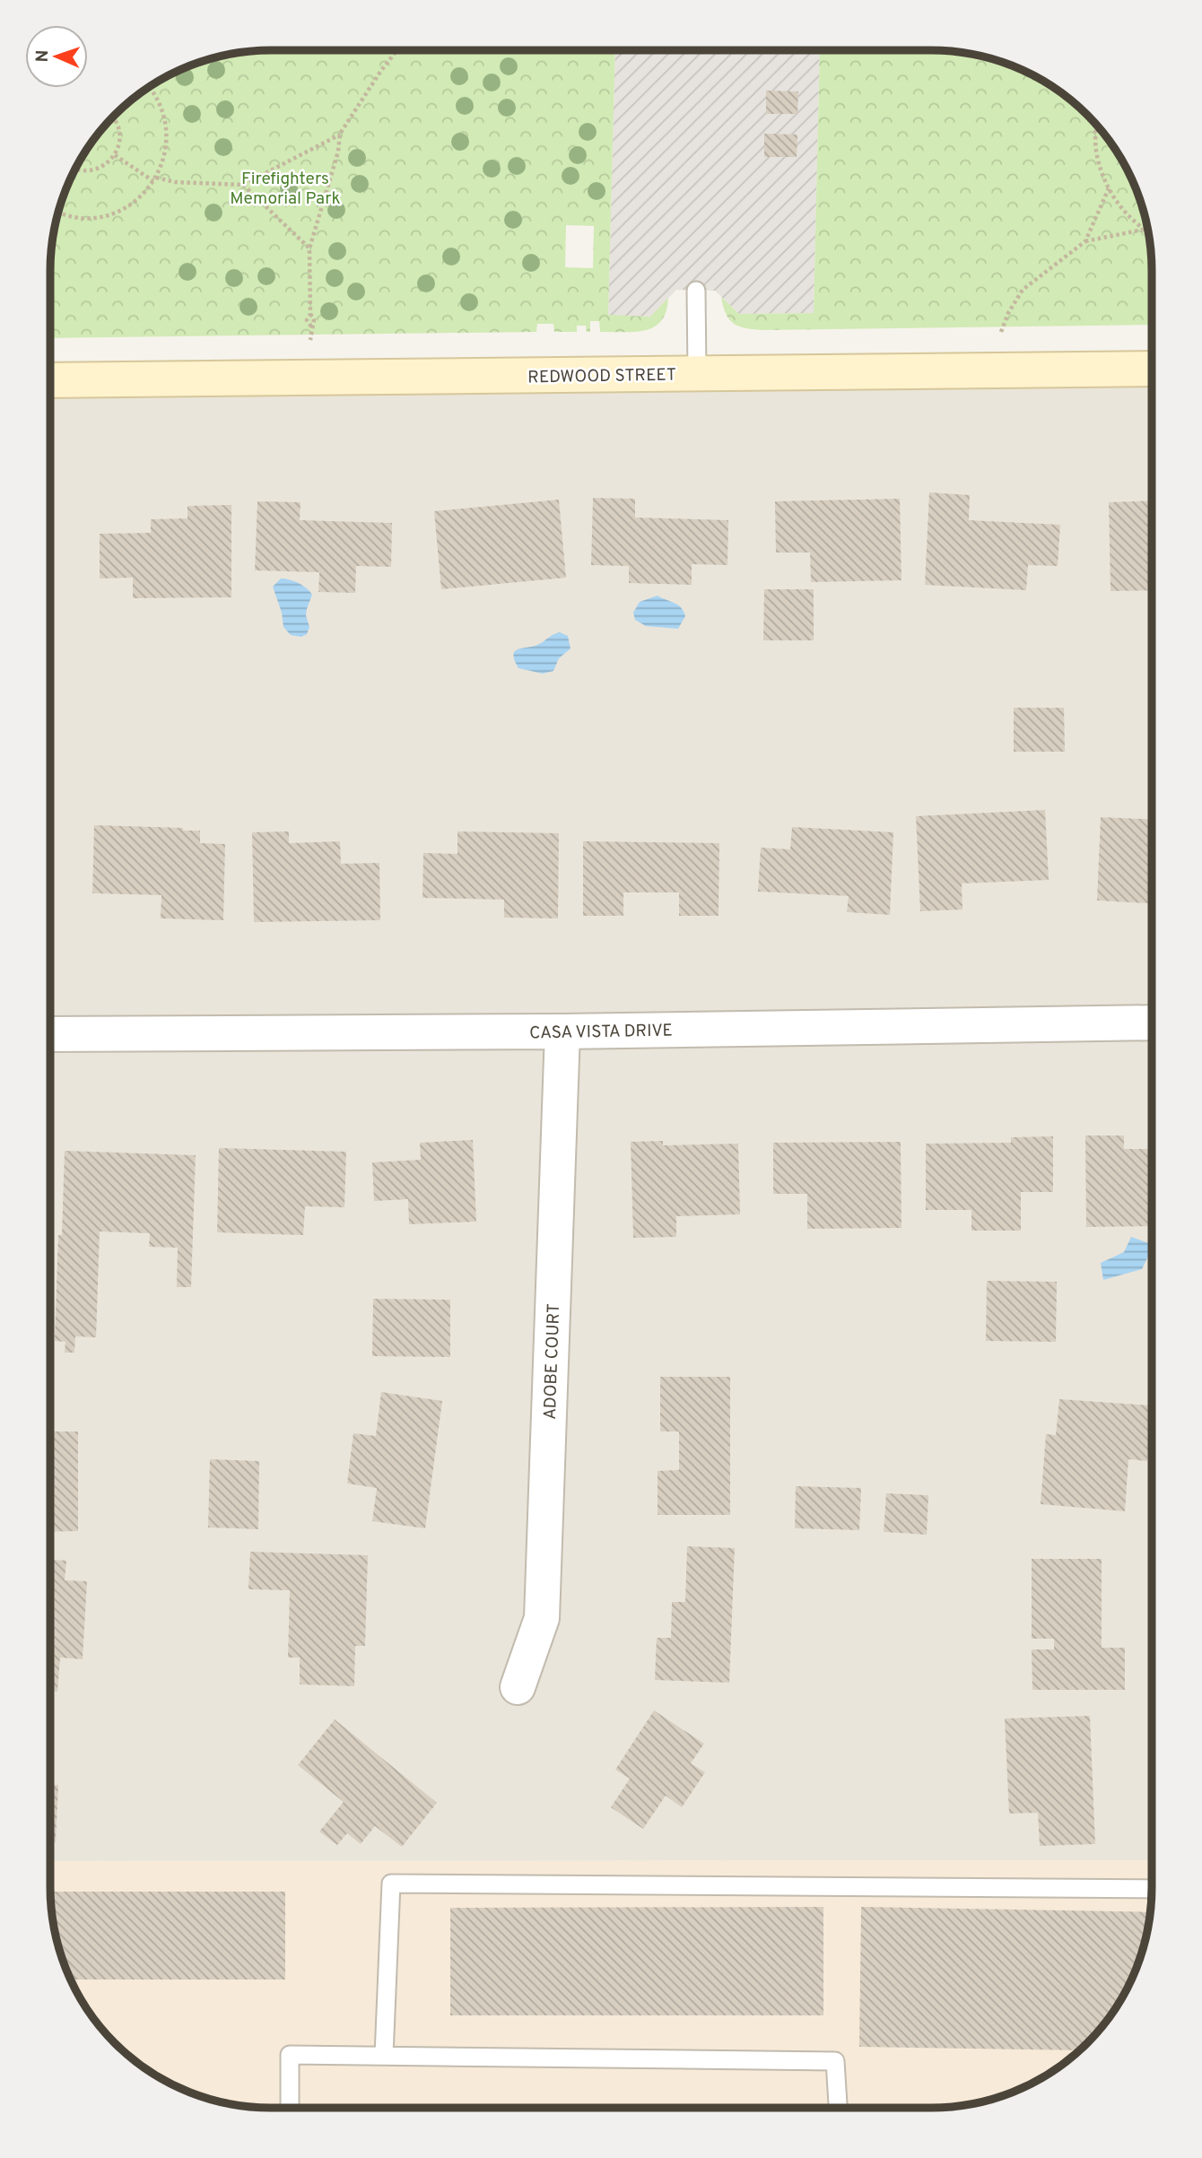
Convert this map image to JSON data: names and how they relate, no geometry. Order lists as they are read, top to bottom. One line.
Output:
{"streets":{"street":["REDWOOD STREET","CASA VISTA DRIVE","ADOBE COURT"]},"crossings":[["CASA VISTA DRIVE","ADOBE COURT"]],"parks":["Firefighters Memorial Park"],"north":"left"}
